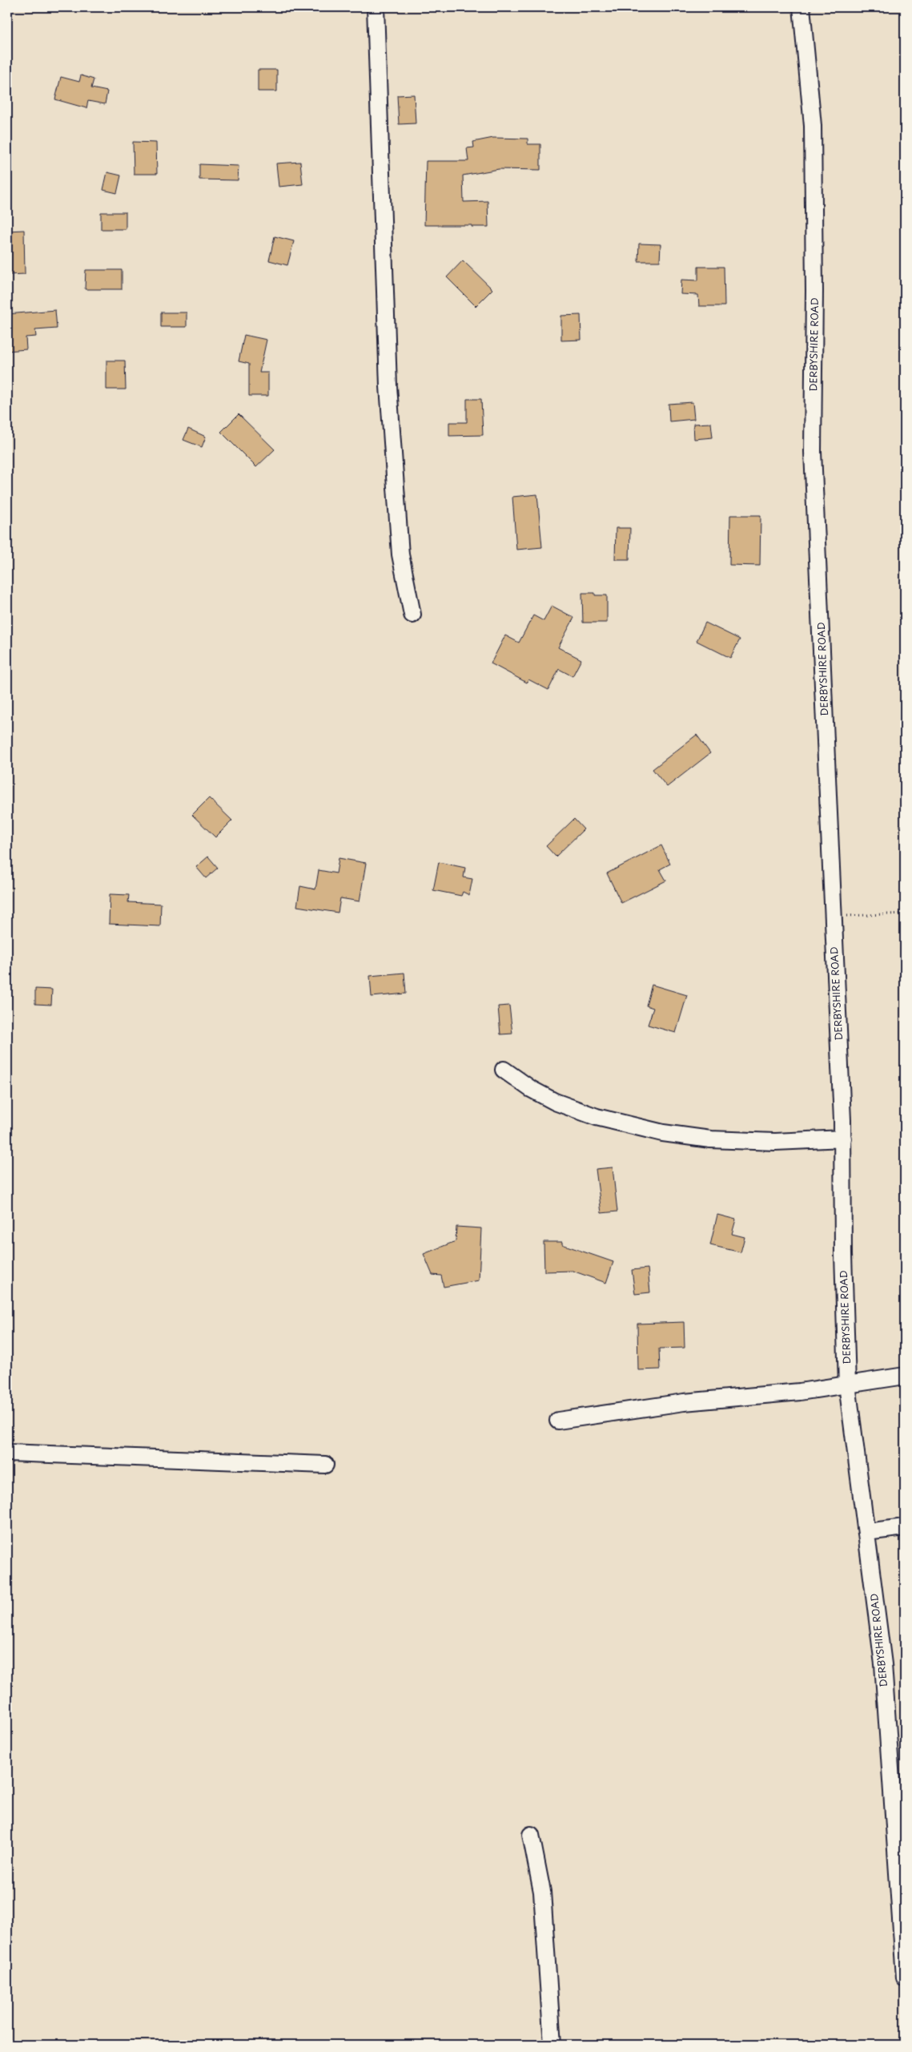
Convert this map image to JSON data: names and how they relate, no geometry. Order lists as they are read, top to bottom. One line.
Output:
{"streets":{"street":["DERBYSHIRE ROAD"]}}
